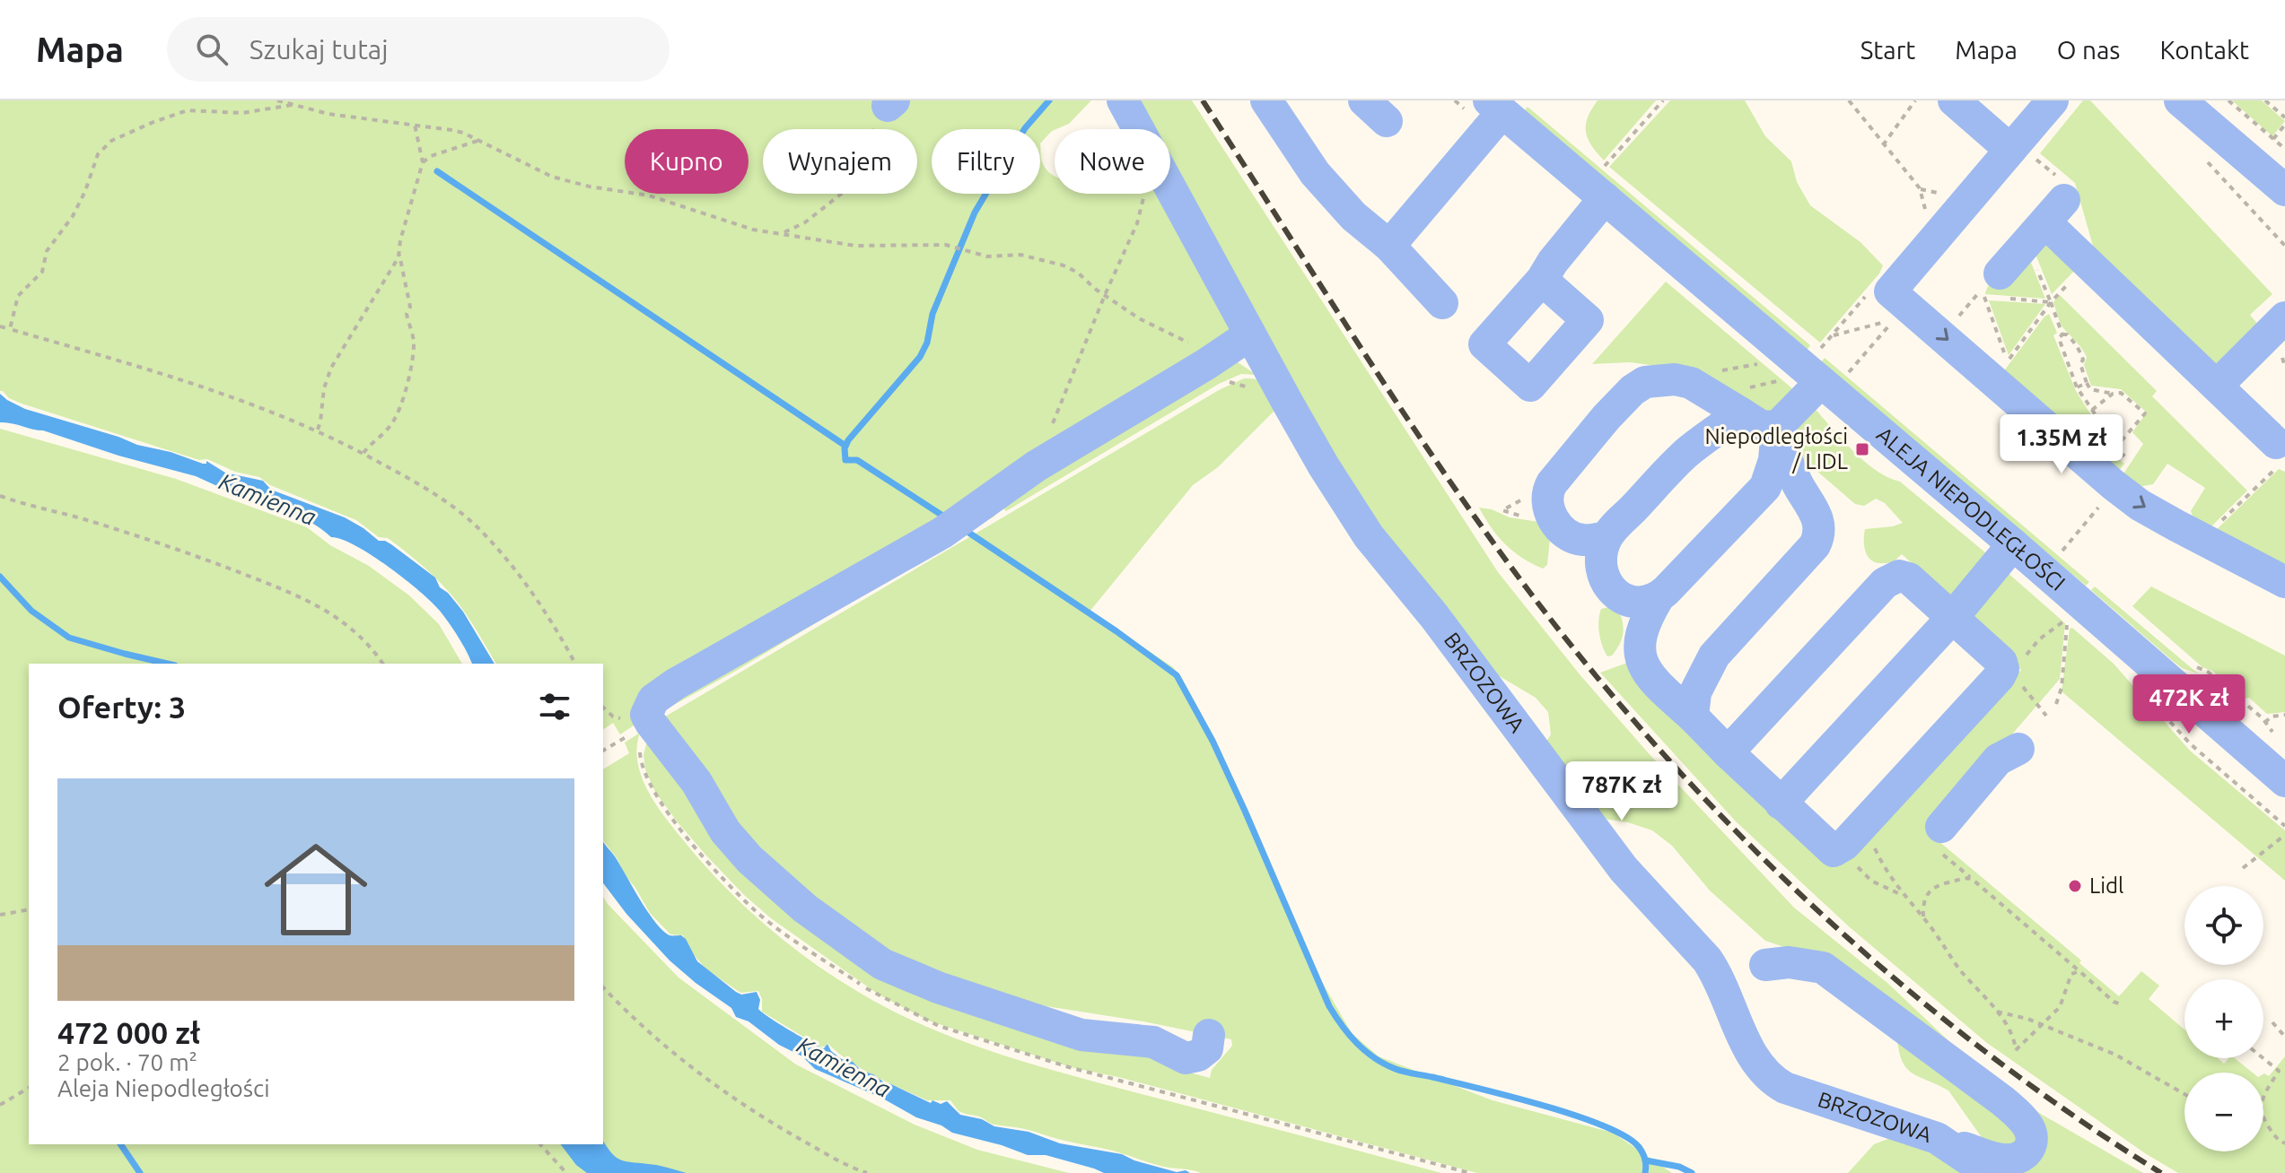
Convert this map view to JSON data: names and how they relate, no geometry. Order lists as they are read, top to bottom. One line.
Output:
{"streets":{"street":["ALEJA NIEPODLEGŁOŚCI","BRZOZOWA"]},"water":["Kamienna"],"places":{"transit":["Niepodległości / LIDL"],"other":["Lidl"]},"page":{"header":"Mapa","search":"Szukaj tutaj","nav":["Start","Mapa","O nas","Kontakt"],"chip":["Kupno","Wynajem","Filtry","Nowe"],"price":["1.35M zł","472K zł","787K zł"],"heading":"Oferty: 3","list":[{"name":"472 000 zł","note":"2 pok. · 70 m² · Aleja Niepodległości"}],"map_buttons":["+","−"]}}
